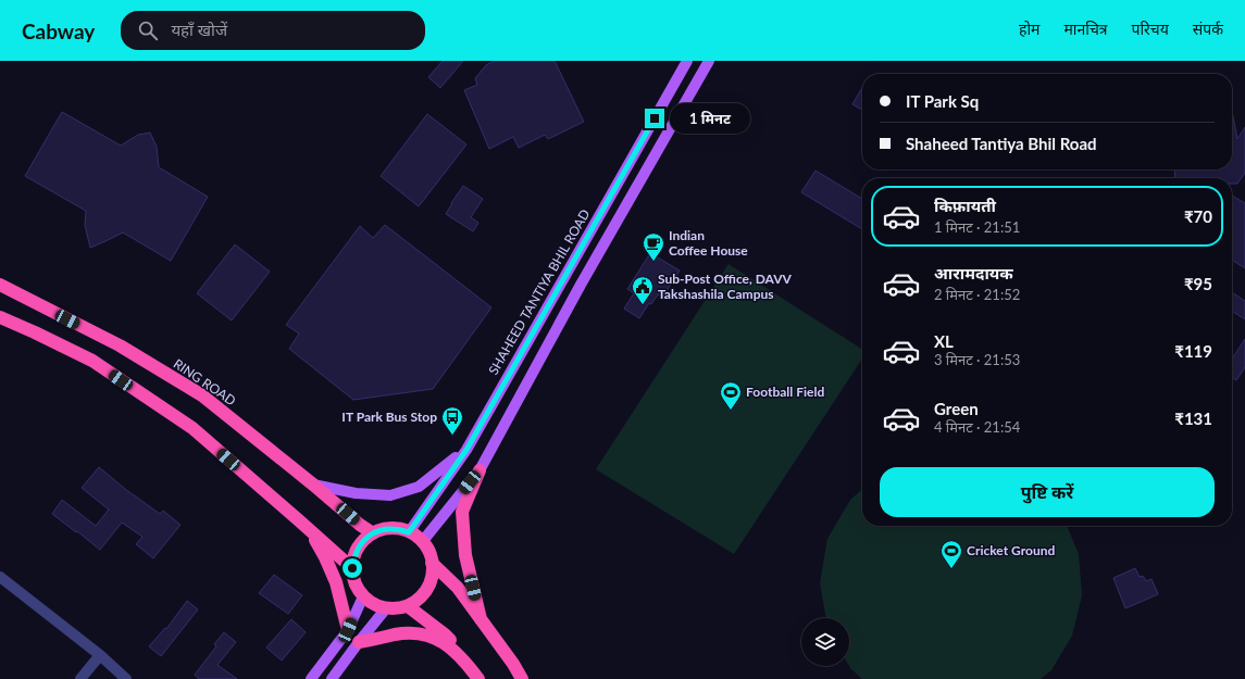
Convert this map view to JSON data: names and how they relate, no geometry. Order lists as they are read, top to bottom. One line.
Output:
{"streets":{"highway":["RING ROAD"],"main road":["SHAHEED TANTIYA BHIL ROAD"]},"crossings":[["SHAHEED TANTIYA BHIL ROAD","RING ROAD"]],"places":{"cafe":["Indian Coffee House"],"public building":["Sub-Post Office, DAVV Takshashila Campus"],"sports":["Football Field","Cricket Ground"],"bus stop":["IT Park Bus Stop"]},"page":{"header":"Cabway","search":"यहाँ खोजें","nav":["होम","मानचित्र","परिचय","संपर्क"],"banner":["IT Park Sq","Shaheed Tantiya Bhil Road"],"bubble":"1 मिनट","list":[{"name":"किफ़ायती","note":"1 मिनट · 21:51","value":"₹70"},{"name":"आरामदायक","note":"2 मिनट · 21:52","value":"₹95"},{"name":"XL","note":"3 मिनट · 21:53","value":"₹119"},{"name":"Green","note":"4 मिनट · 21:54","value":"₹131"}],"buttons":"पुष्टि करें"}}
